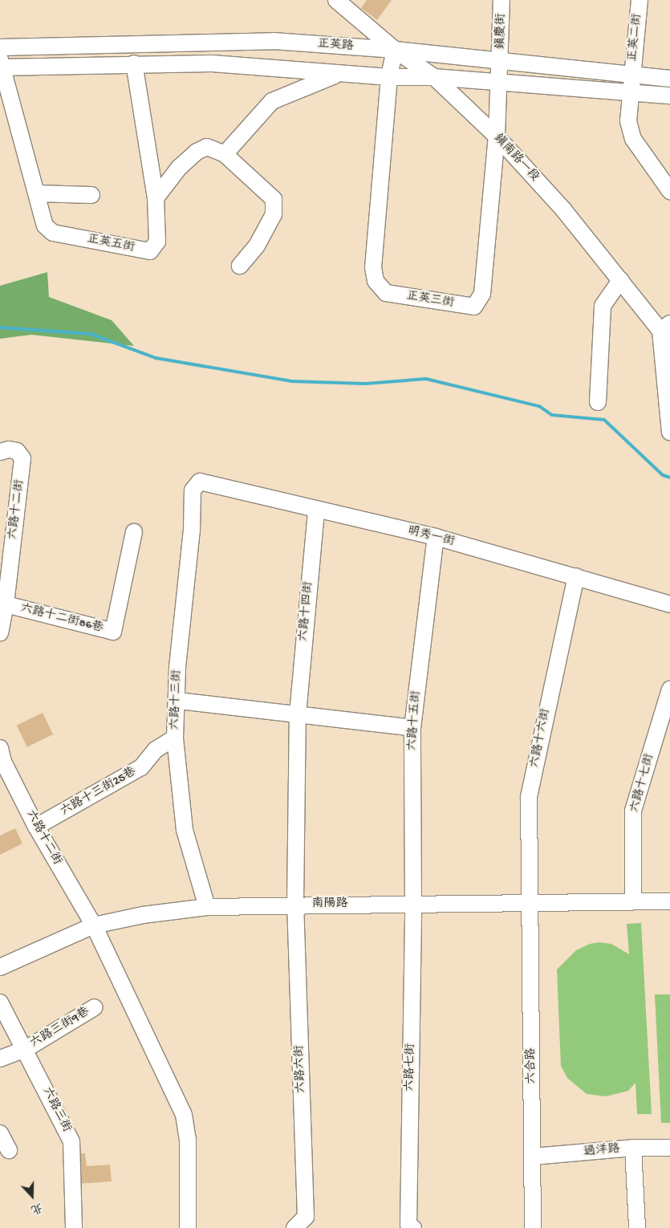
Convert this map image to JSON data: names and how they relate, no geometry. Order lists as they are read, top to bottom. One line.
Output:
{"streets":{"street":["鎮慶街","正英二街","正英路","鎮南路一段","正英五街","正英三街","六路十二街","明秀一街","六路十四街","六路十二街86巷","六路十三街","六路十五街","六路十六街","六路十七街","六路十三街25巷","南陽路","六路三街9巷","六合路","六路七街","六路六街","六路三街","過洋路"]},"crossings":[["鎮慶街","正英路"],["鎮慶街","正英三街"],["正英二街","正英路"],["正英路","鎮南路一段"],["正英路","正英三街"],["鎮南路一段","正英三街"],["六路十二街","六路十二街86巷"],["六路十二街","六路十三街25巷"],["六路十二街","南陽路"],["明秀一街","六路十四街"],["明秀一街","六路十三街"],["明秀一街","六路十五街"],["明秀一街","六路十六街"],["六路十四街","南陽路"],["六路十四街","六路六街"],["六路十三街","六路十三街25巷"],["六路十三街","南陽路"],["六路十五街","南陽路"],["六路十五街","六路七街"],["六路十六街","南陽路"],["六路十六街","六合路"],["六路十七街","南陽路"],["南陽路","六合路"],["南陽路","六路七街"],["南陽路","六路六街"],["六路三街9巷","六路三街"],["六合路","過洋路"]],"north":"bottom"}
